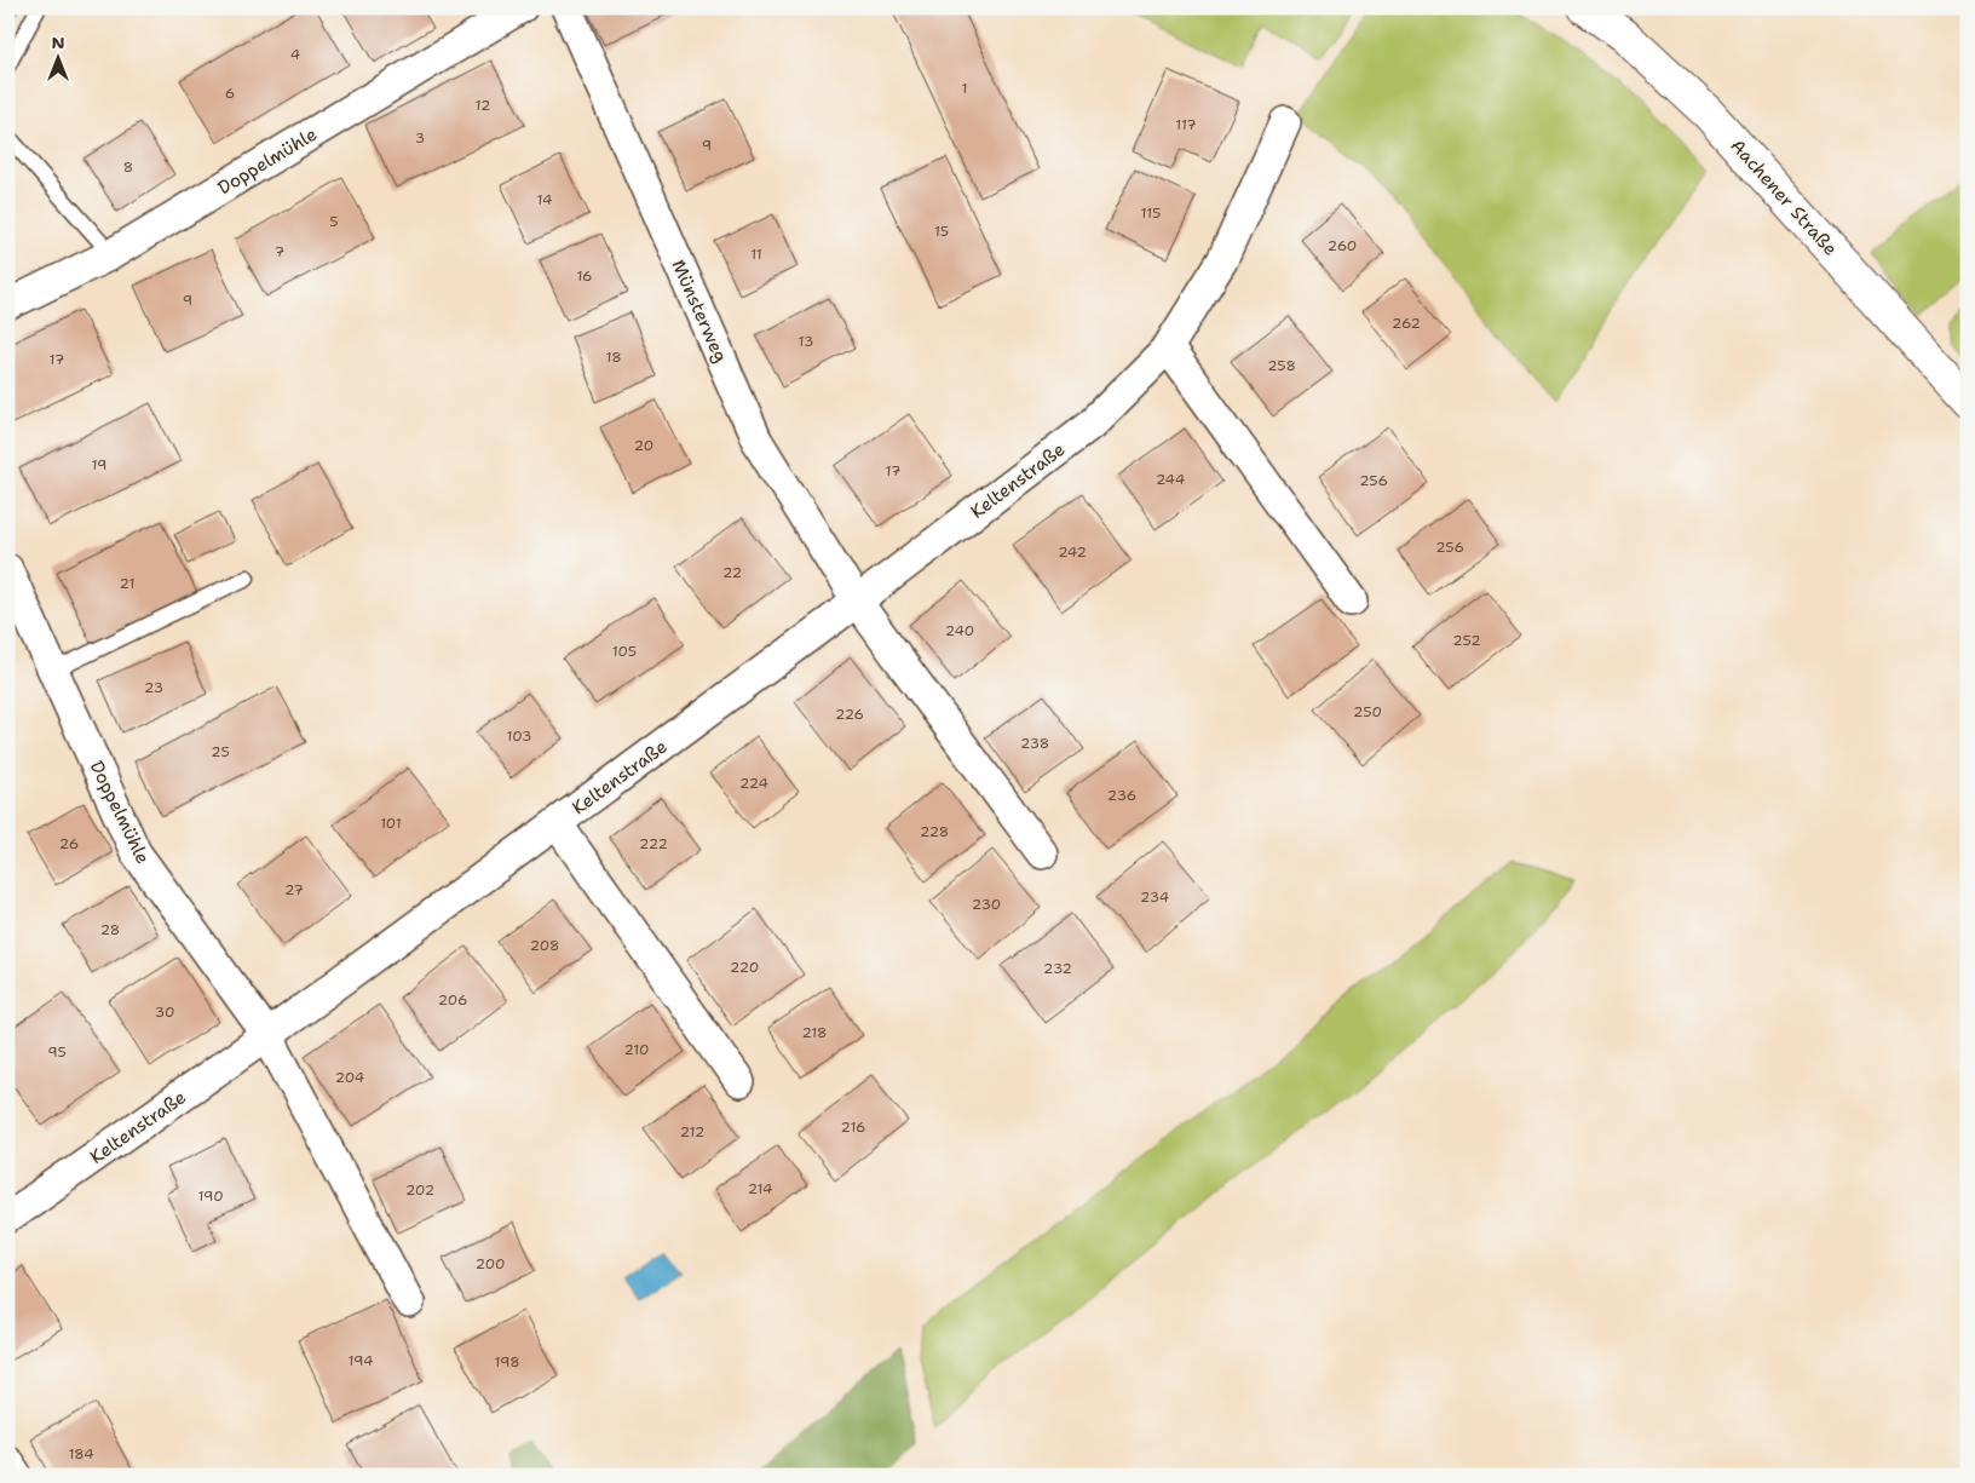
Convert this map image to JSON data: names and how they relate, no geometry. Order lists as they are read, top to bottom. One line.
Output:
{"streets":{"main road":["Aachener Straße"],"street":["Doppelmühle","Münsterweg","Keltenstraße"]},"crossings":[["Doppelmühle","Keltenstraße"],["Münsterweg","Keltenstraße"]],"house_numbers":["4","1","6","12","117","3","9","8","14","115","5","15","260","7","11","16","9","262","13","18","17","258","20","19","17","244","256","256","242","22","21","240","252","105","23","250","226","103","238","25","224","236","101","228","26","222","27","234","230","28","208","220","232","206","30","218","210","95","204","216","212","214","202","190","200","194","198","184"],"north":"top"}
